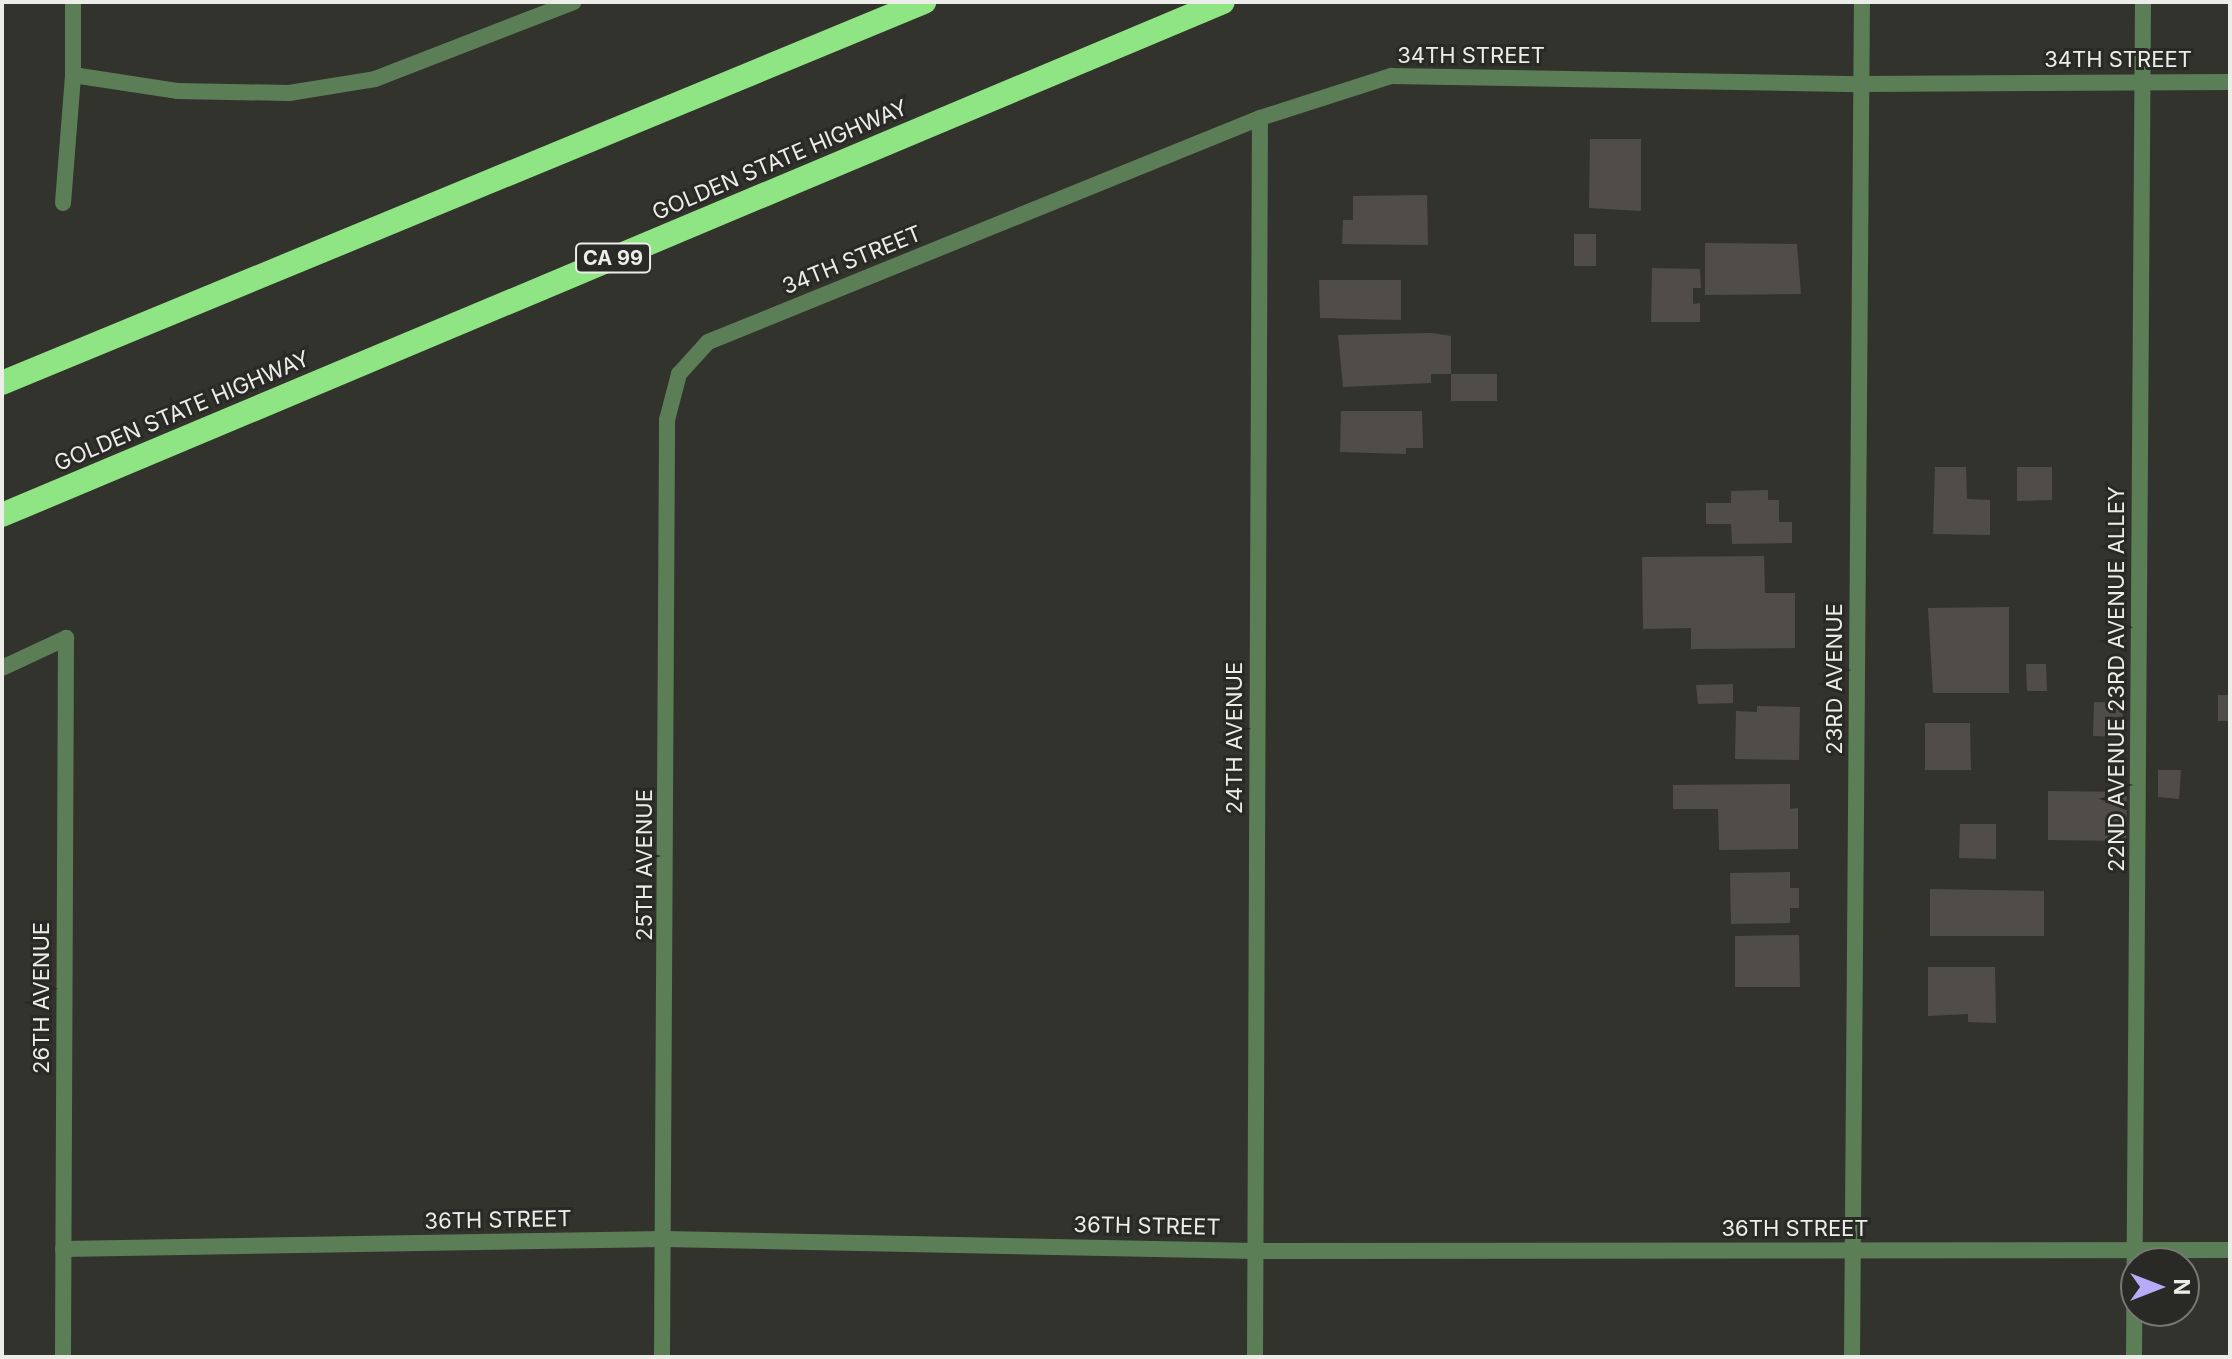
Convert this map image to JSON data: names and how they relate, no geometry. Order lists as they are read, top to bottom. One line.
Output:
{"streets":{"highway":["GOLDEN STATE HIGHWAY","CA 99"],"street":["34TH STREET","23RD AVENUE","22ND AVENUE 23RD AVENUE ALLEY","24TH AVENUE","25TH AVENUE","26TH AVENUE","36TH STREET"]},"crossings":[["34TH STREET","23RD AVENUE"],["34TH STREET","22ND AVENUE 23RD AVENUE ALLEY"],["34TH STREET","24TH AVENUE"],["34TH STREET","25TH AVENUE"],["23RD AVENUE","36TH STREET"],["24TH AVENUE","36TH STREET"],["25TH AVENUE","36TH STREET"],["26TH AVENUE","36TH STREET"]],"north":"right"}
